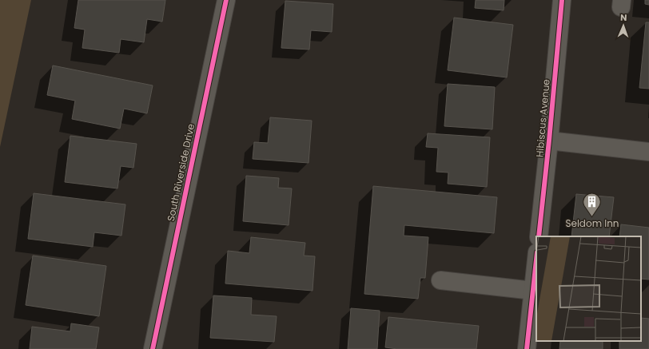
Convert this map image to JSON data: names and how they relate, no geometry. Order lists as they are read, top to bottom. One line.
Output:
{"streets":{"street":["Hibiscus Avenue","South Riverside Drive"]},"places":{"building":["Seldom Inn"]},"north":"top"}
